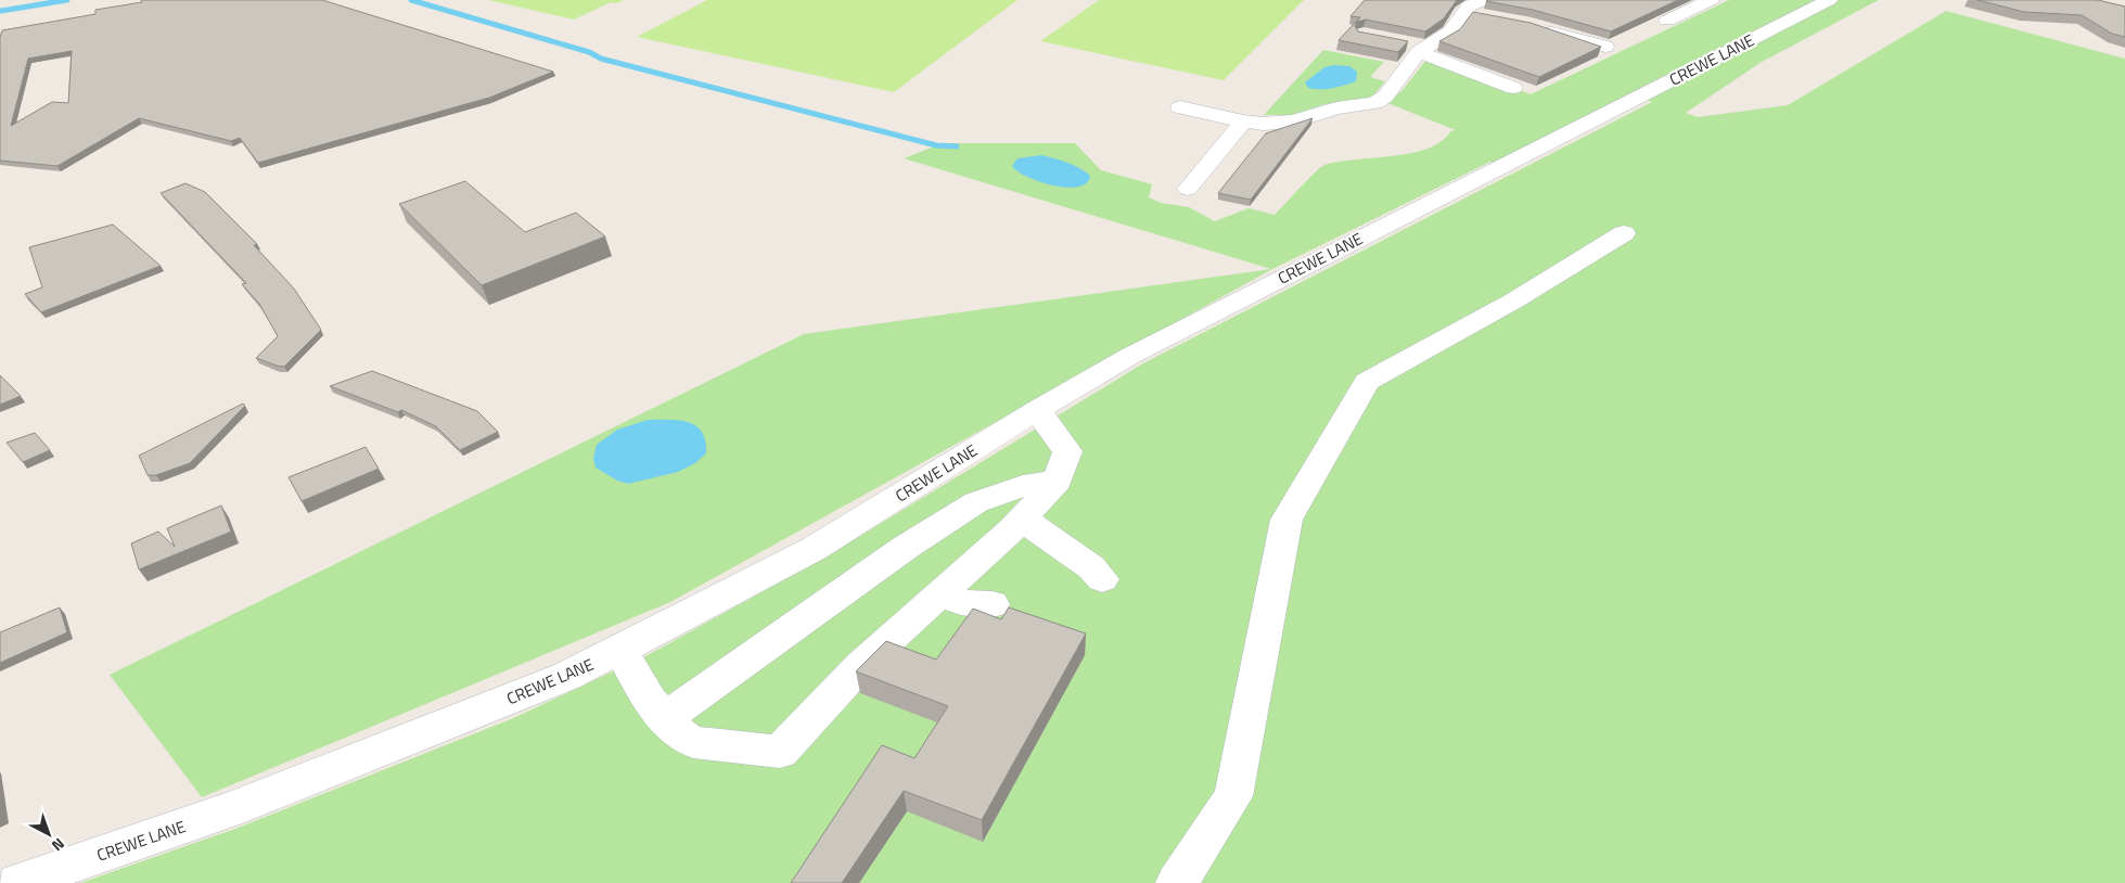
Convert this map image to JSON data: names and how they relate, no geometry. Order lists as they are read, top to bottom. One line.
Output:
{"streets":{"street":["CREWE LANE"]},"north":"bottom right"}
